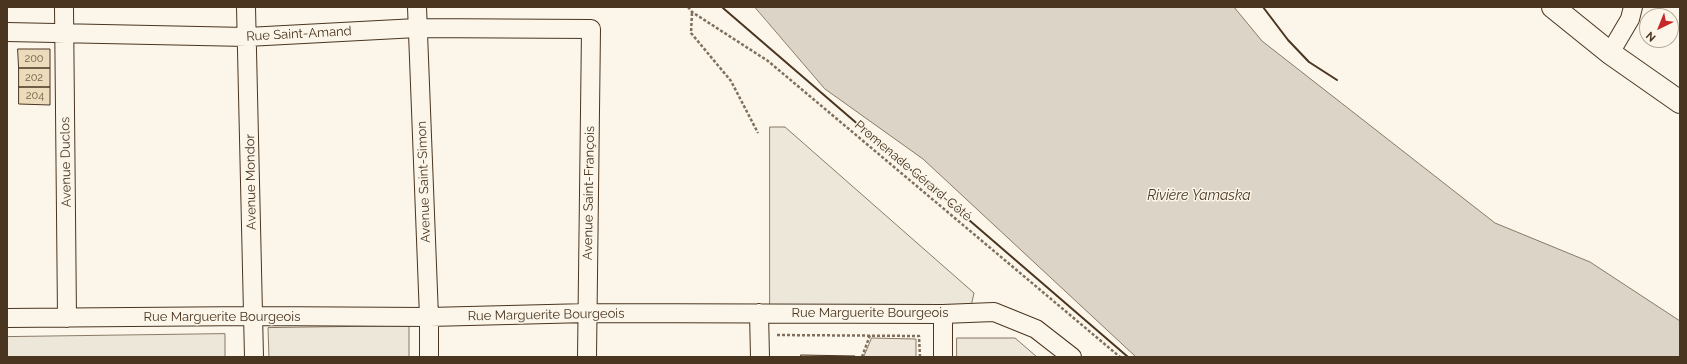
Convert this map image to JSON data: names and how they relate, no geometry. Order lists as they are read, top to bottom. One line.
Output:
{"streets":{"street":["Rue Saint-Amand","Avenue Duclos","Avenue Mondor","Avenue Saint-Simon","Avenue Saint-François","Rue Marguerite Bourgeois"],"path":["Promenade Gérard-Côté"]},"crossings":[["Rue Saint-Amand","Avenue Duclos"],["Rue Saint-Amand","Avenue Mondor"],["Rue Saint-Amand","Avenue Saint-Simon"],["Rue Saint-Amand","Avenue Saint-François"],["Avenue Duclos","Rue Marguerite Bourgeois"],["Avenue Mondor","Rue Marguerite Bourgeois"],["Avenue Saint-Simon","Rue Marguerite Bourgeois"],["Avenue Saint-François","Rue Marguerite Bourgeois"]],"water":["Rivière Yamaska"],"house_numbers":["200","202","204"],"north":"bottom left"}
